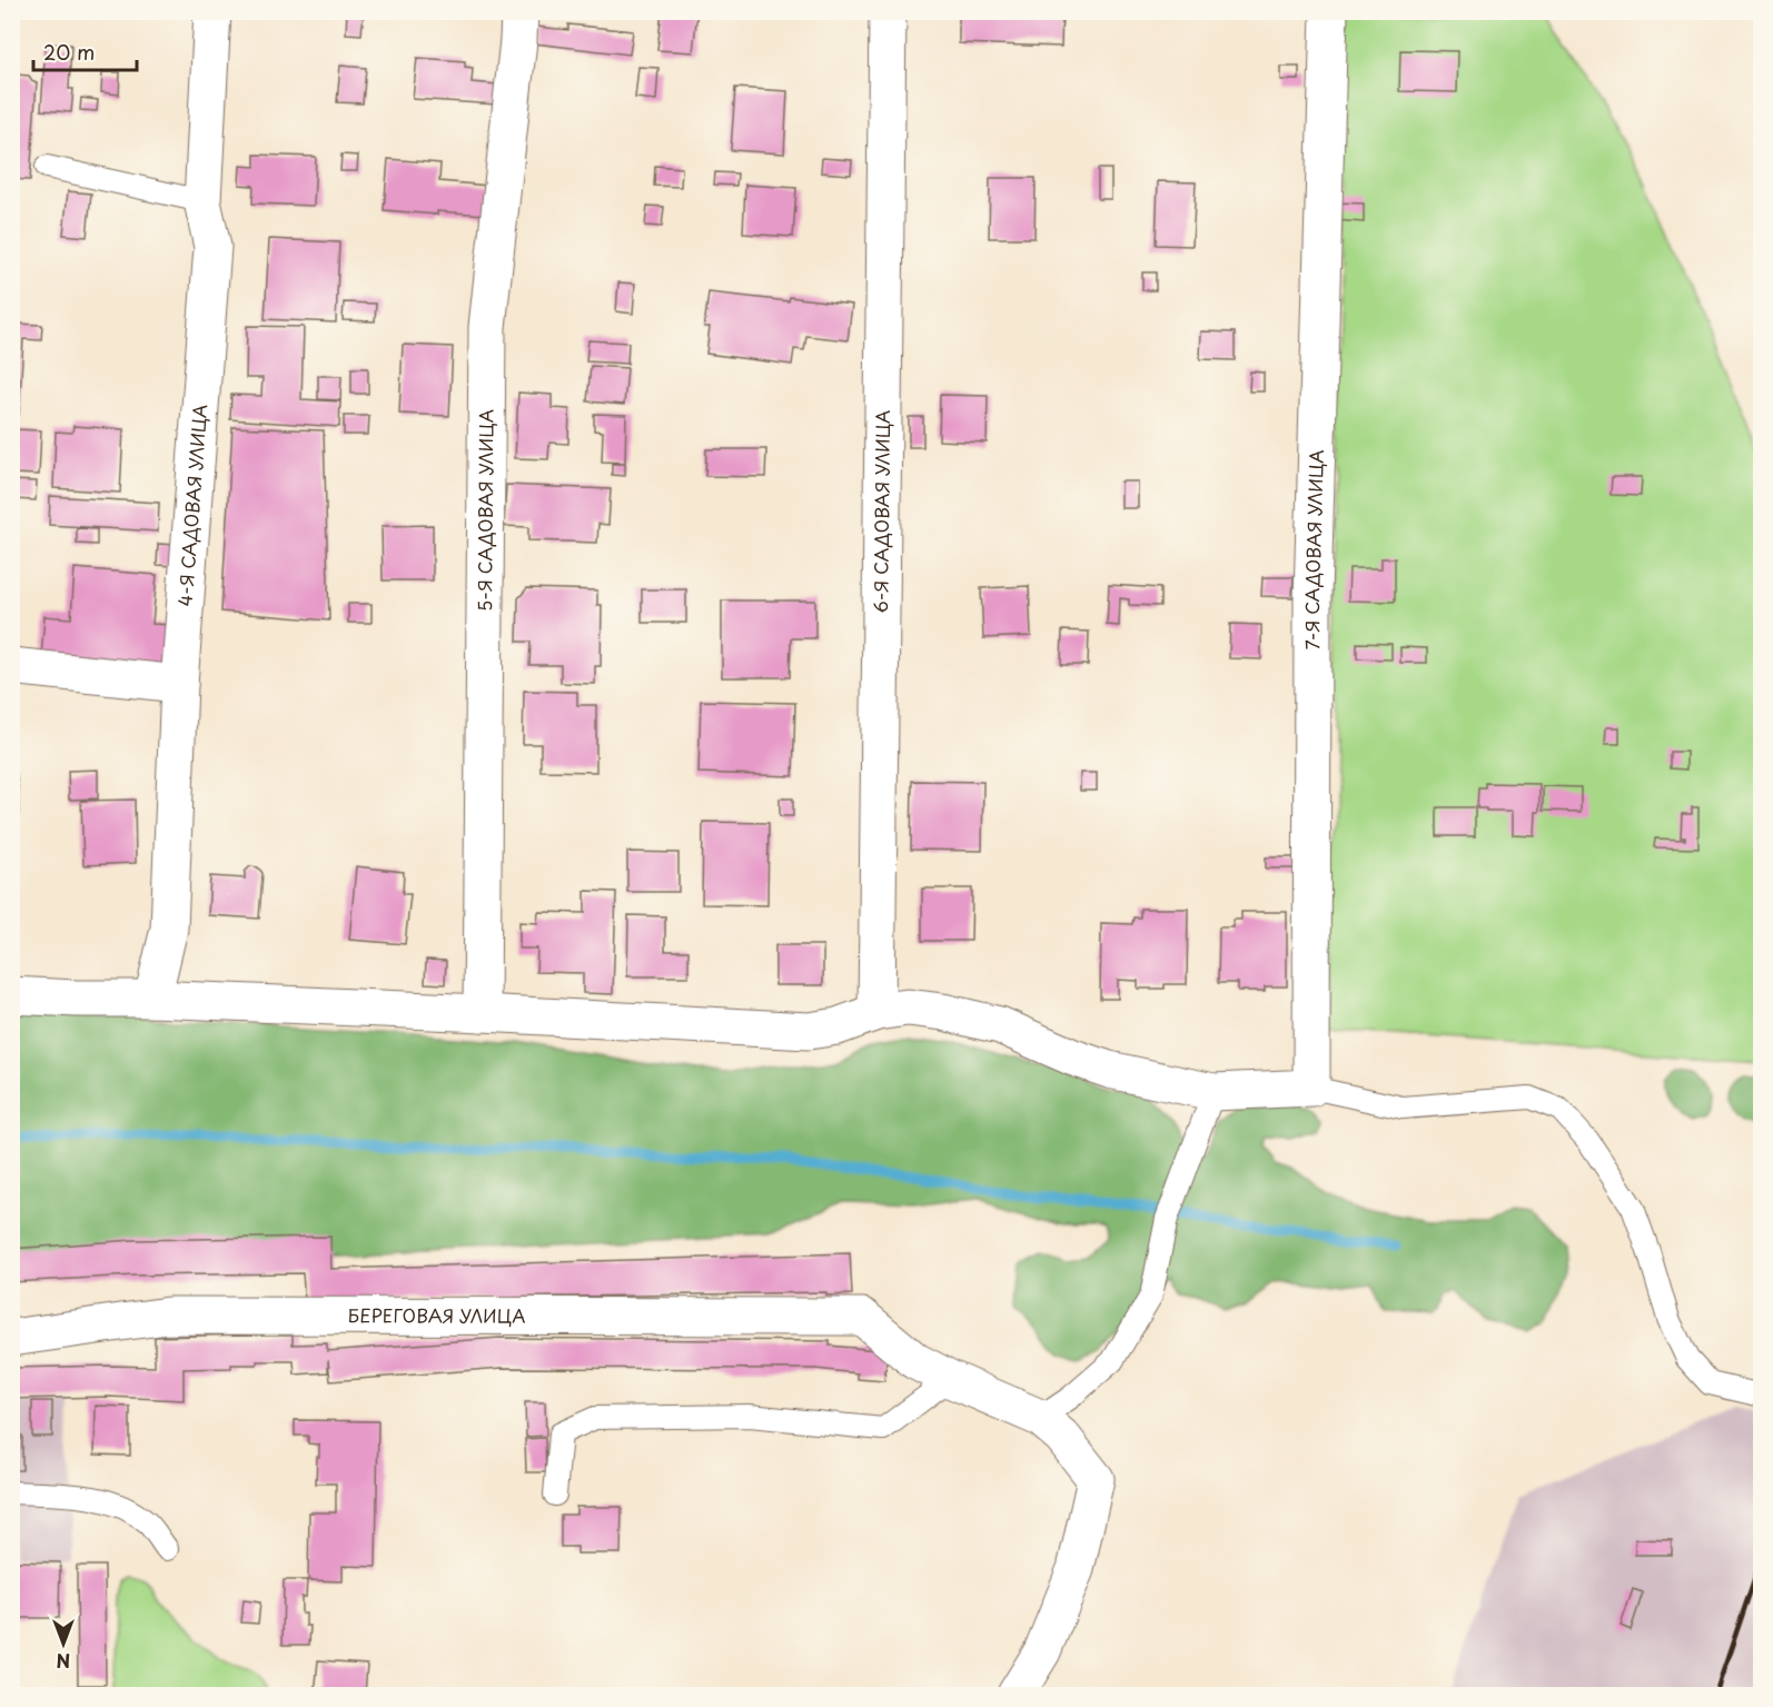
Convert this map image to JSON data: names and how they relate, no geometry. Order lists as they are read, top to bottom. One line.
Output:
{"streets":{"street":["4-Я САДОВАЯ УЛИЦА","5-Я САДОВАЯ УЛИЦА","6-Я САДОВАЯ УЛИЦА","7-Я САДОВАЯ УЛИЦА","БЕРЕГОВАЯ УЛИЦА"]},"scale_bar":"20 m","north":"bottom"}
